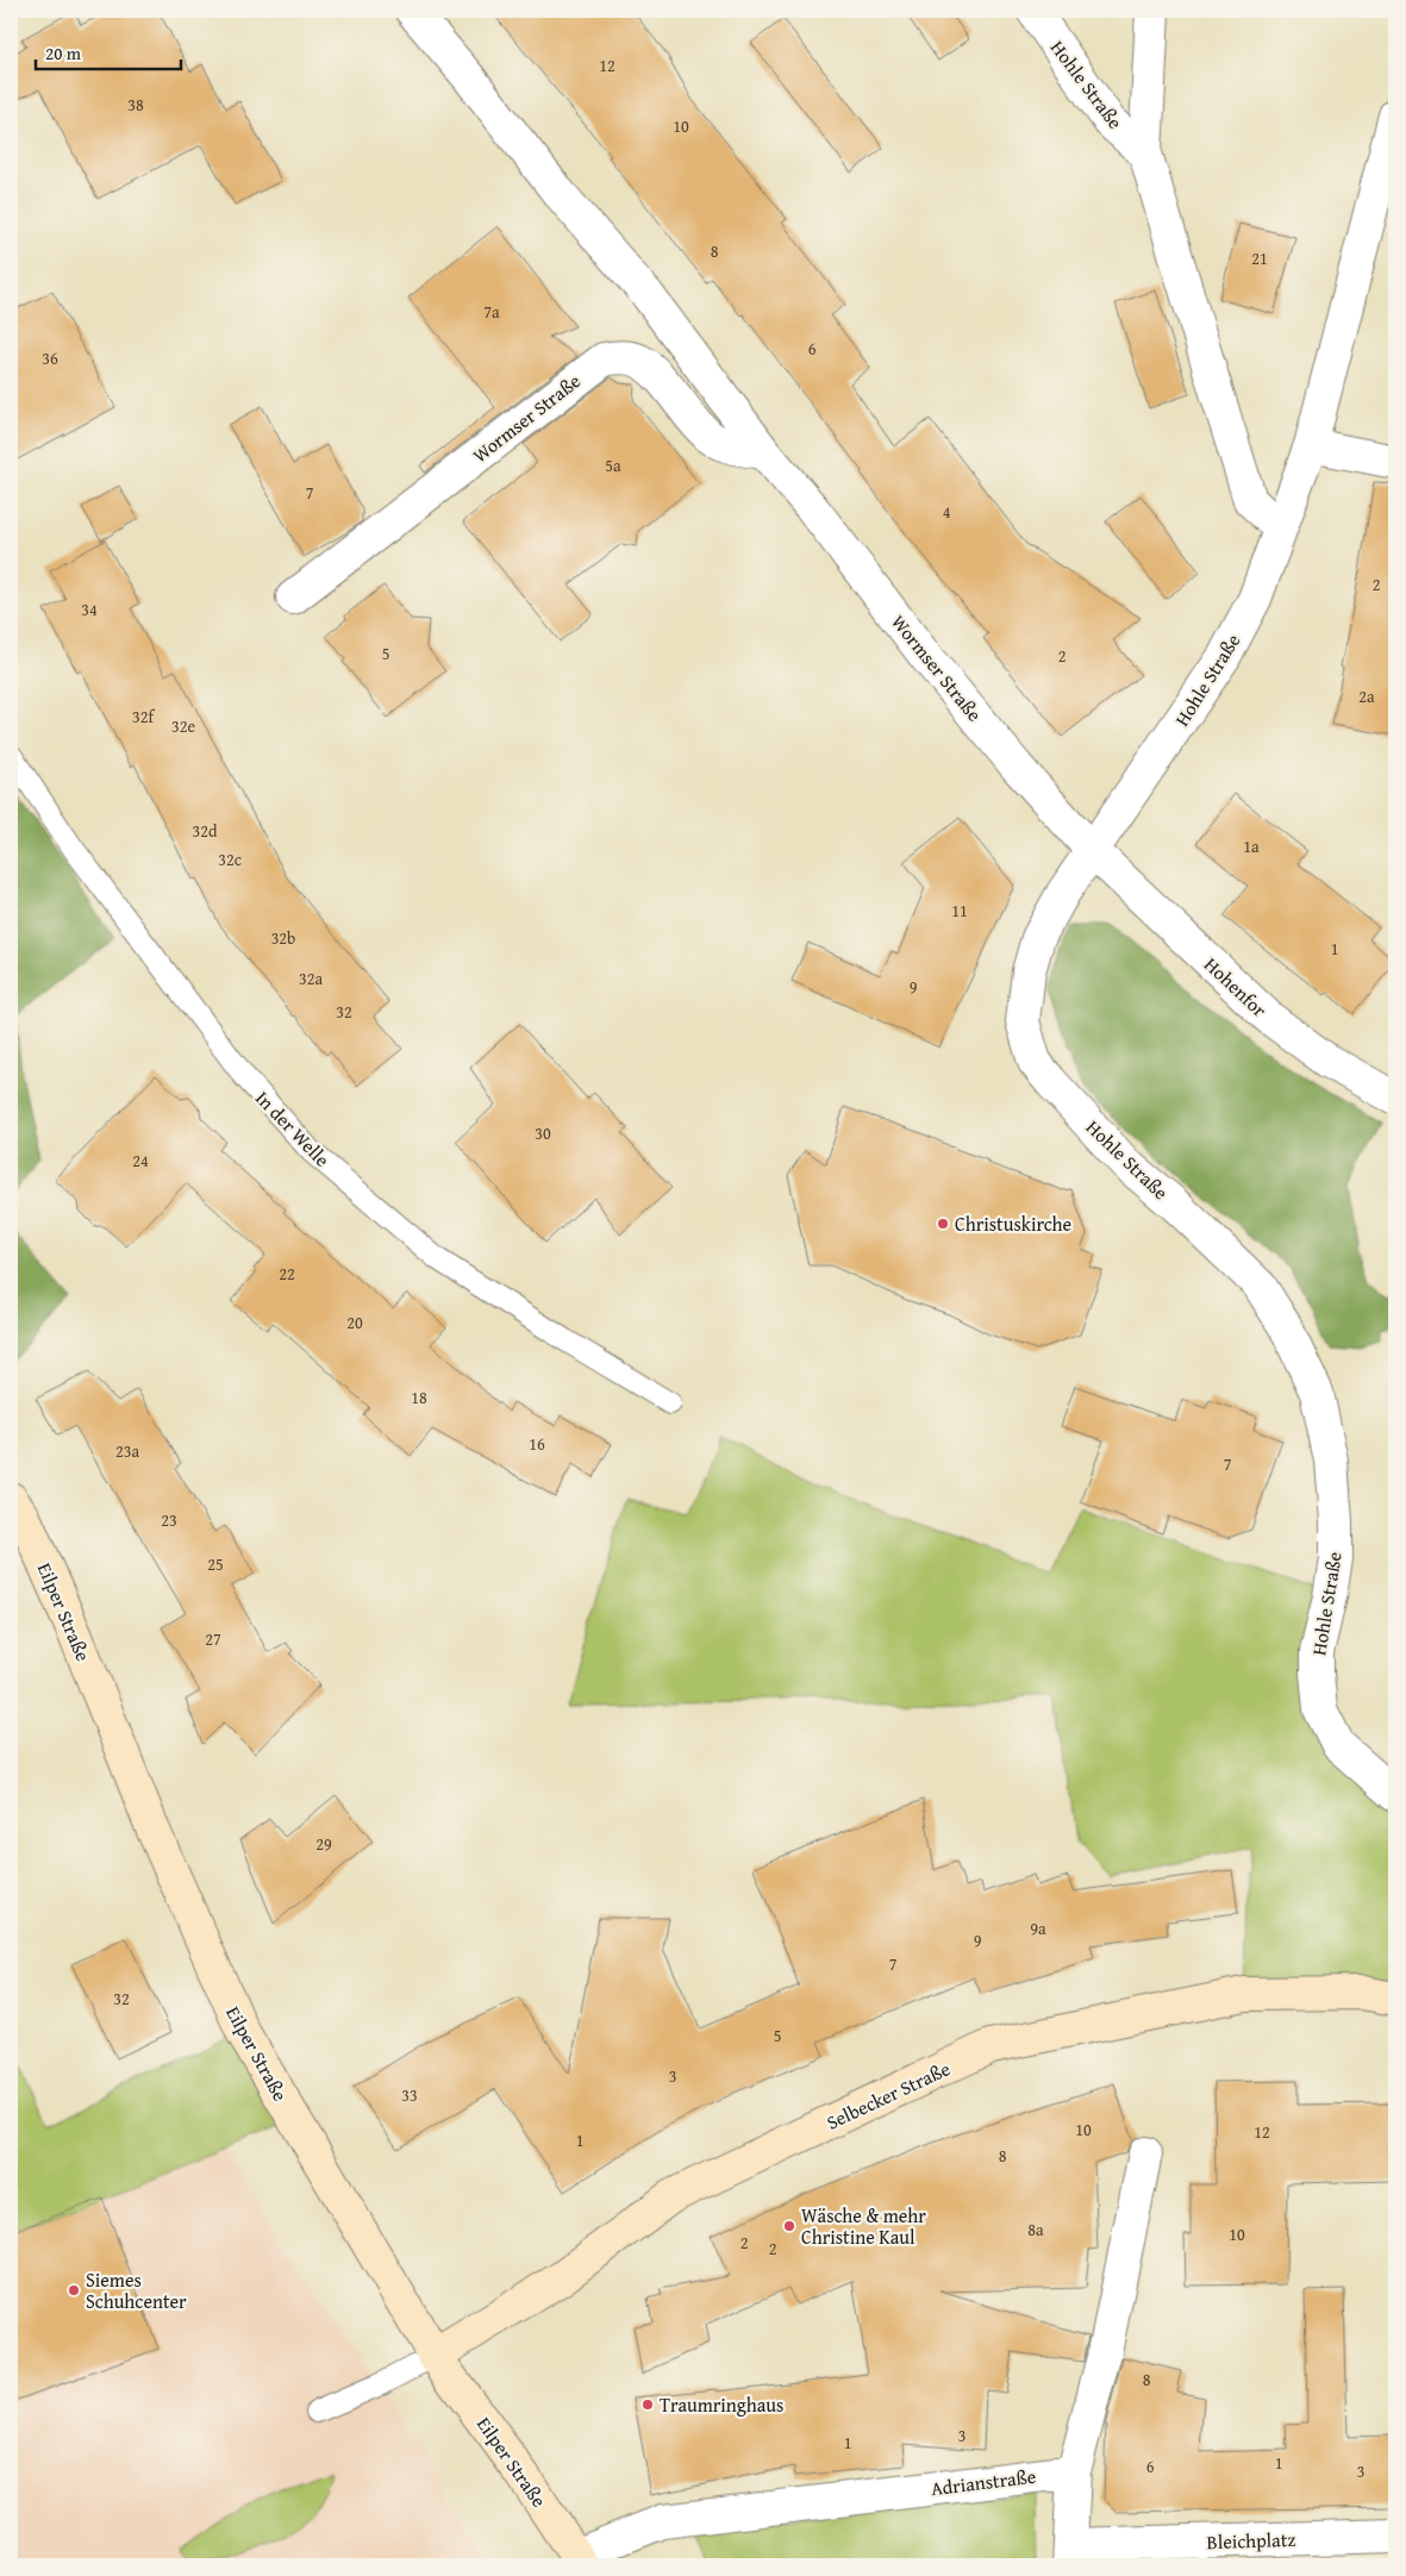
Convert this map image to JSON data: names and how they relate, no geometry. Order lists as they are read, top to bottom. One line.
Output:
{"streets":{"main road":["Eilper Straße","Selbecker Straße"],"street":["Hohle Straße","Wormser Straße","Hohenfor","Adrianstraße","Bleichplatz"],"lane":["In der Welle"]},"crossings":[["Hohle Straße","Wormser Straße"],["Hohle Straße","Hohenfor"],["Wormser Straße","Hohenfor"],["Eilper Straße","Selbecker Straße"],["Eilper Straße","Adrianstraße"],["Adrianstraße","Bleichplatz"]],"places":["Christuskirche","Wäsche & mehr Christine Kaul","Siemes Schuhcenter","Traumringhaus"],"house_numbers":["12","38","10","8","21","7a","6","36","5a","7","4","2","34","5","2","2a","32f","32e","32d","1a","32c","11","32b","1","32a","9","32","30","24","22","20","18","16","23a","7","23","25","27","29","9a","9","7","32","5","3","33","10","12","1","8","8a","10","2","2","8","3","1","1","6","3"],"scale_bar":"20 m"}
